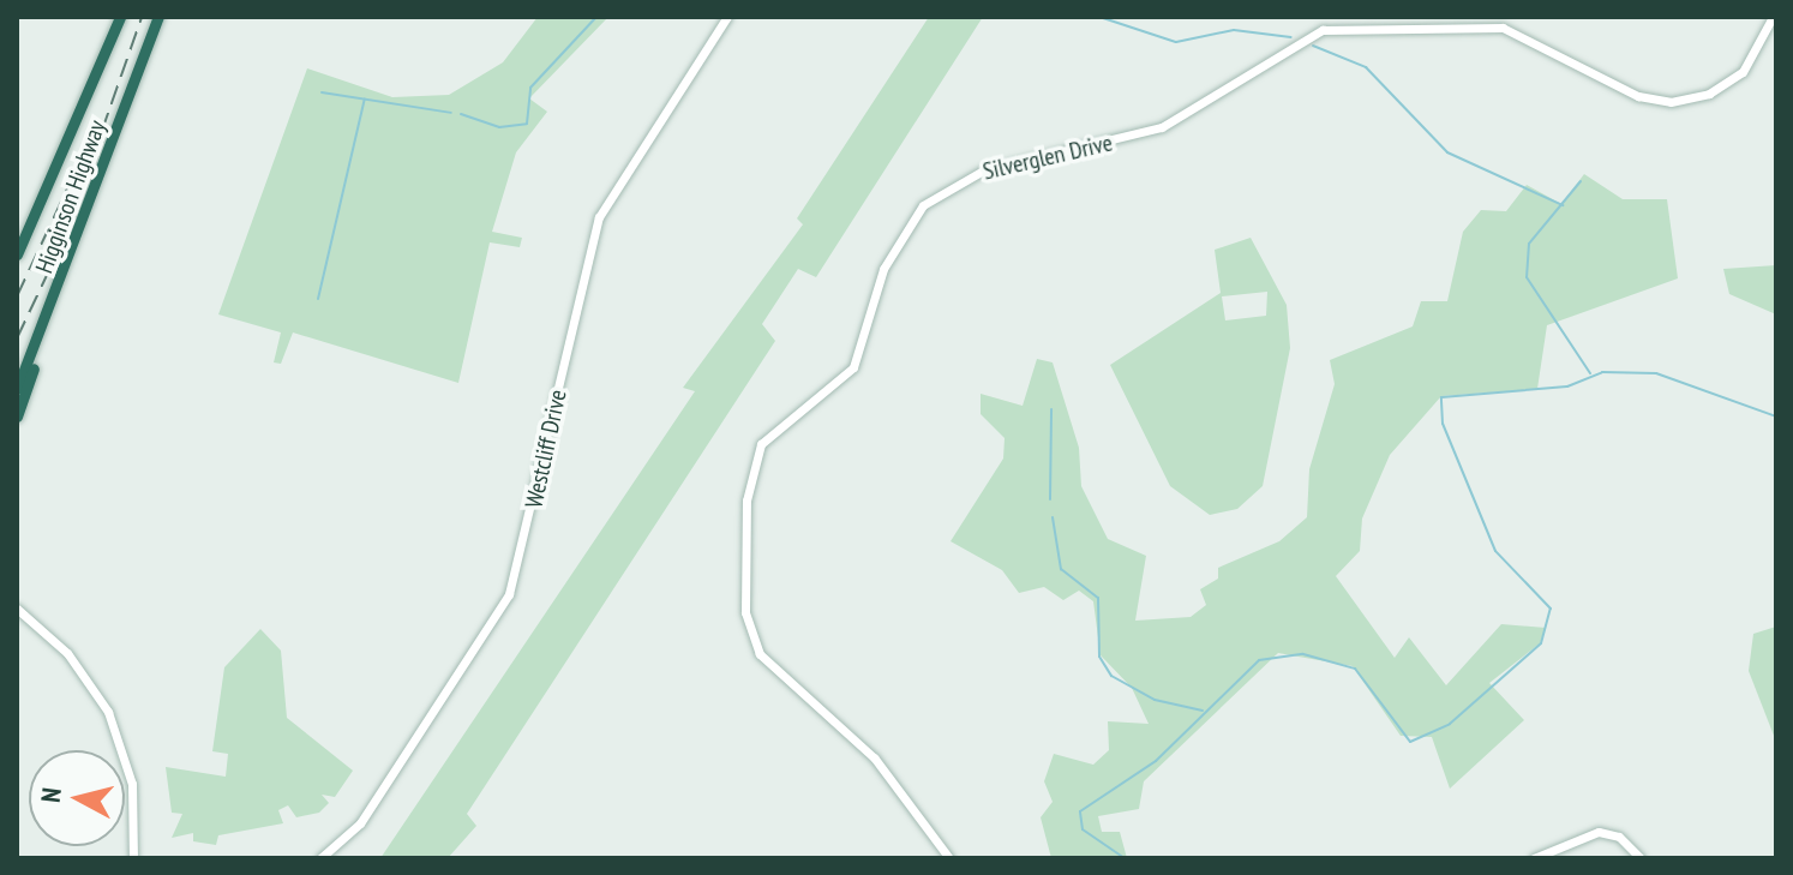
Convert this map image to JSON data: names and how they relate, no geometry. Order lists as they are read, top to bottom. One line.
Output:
{"streets":{"highway":["Higginson Highway"],"street":["Silverglen Drive","Westcliff Drive"]},"north":"left"}
